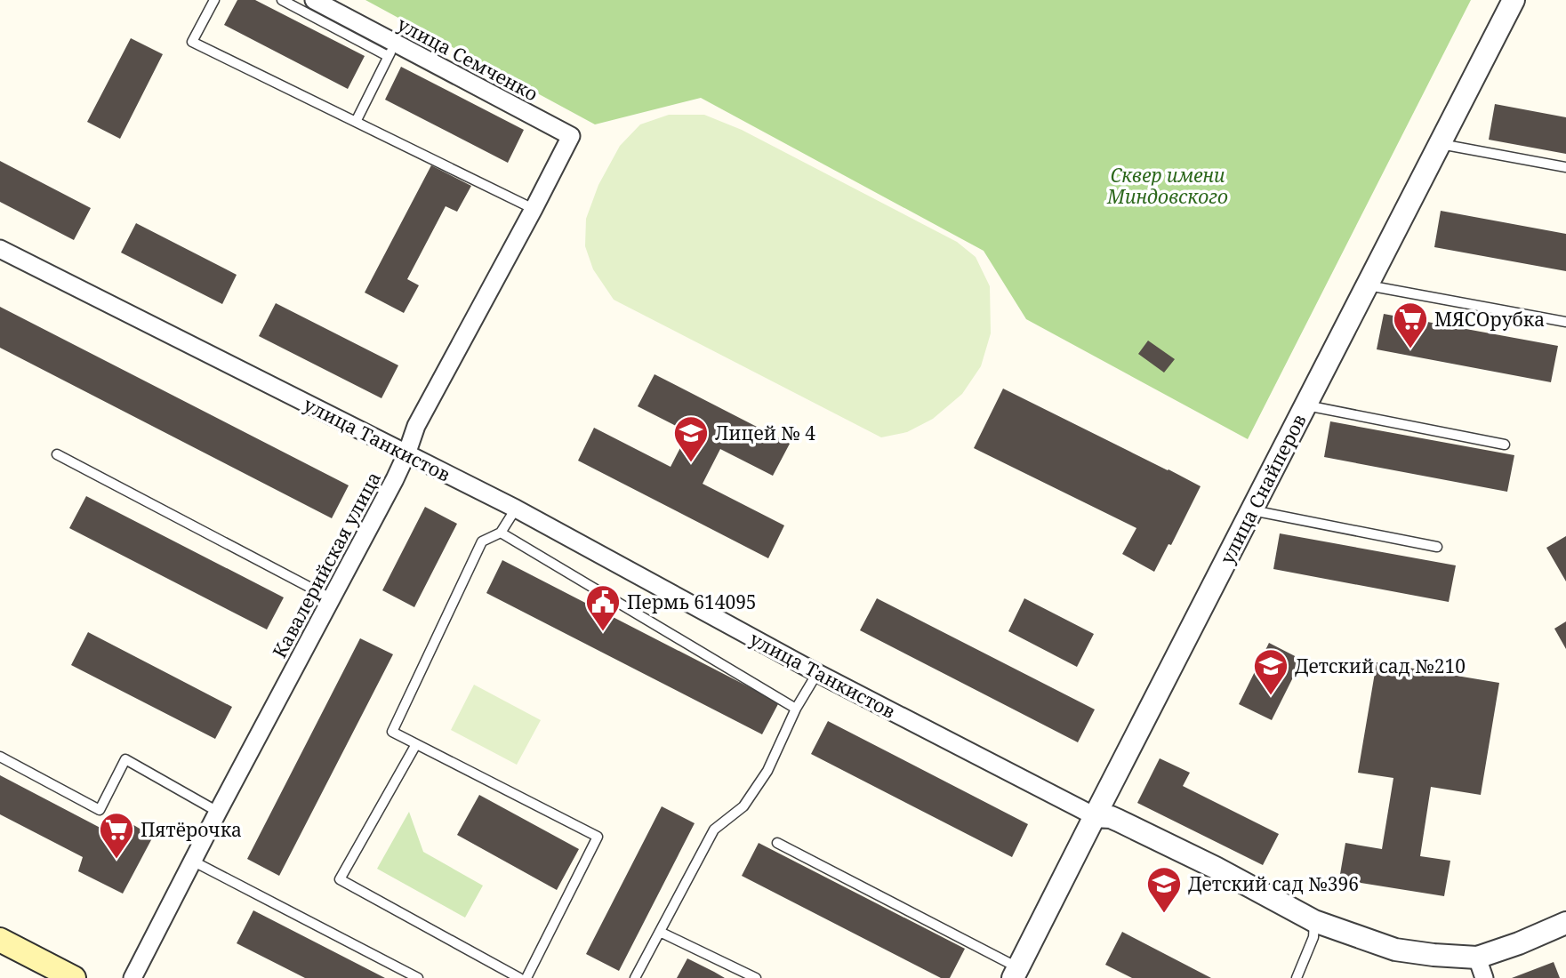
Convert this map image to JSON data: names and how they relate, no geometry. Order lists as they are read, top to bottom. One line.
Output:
{"streets":{"street":["улица Семченко","улица Танкистов","улица Снайперов","Кавалерийская улица"]},"crossings":[["улица Семченко","Кавалерийская улица"],["улица Танкистов","улица Снайперов"],["улица Танкистов","Кавалерийская улица"]],"parks":["Сквер имени Миндовского"],"places":{"supermarket":["МЯСОрубка","Пятёрочка"],"school or university":["Лицей № 4","Детский сад №210","Детский сад №396"],"public building":["Пермь 614095"]}}
